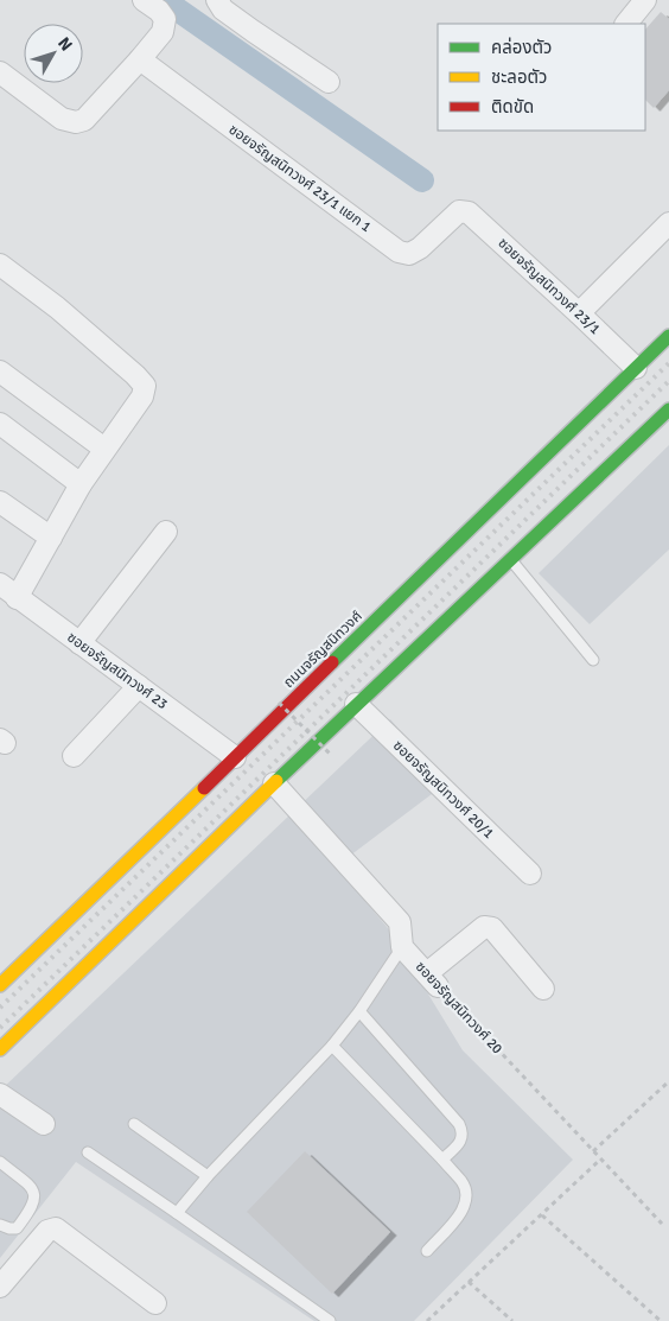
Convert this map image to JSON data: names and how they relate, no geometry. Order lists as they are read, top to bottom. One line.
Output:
{"streets":{"main road":["ถนนจรัญสนิทวงศ์"],"street":["ซอยจรัญสนิทวงศ์ 23/1 แยก 1","ซอยจรัญสนิทวงศ์ 23/1","ซอยจรัญสนิทวงศ์ 23","ซอยจรัญสนิทวงศ์ 20/1","ซอยจรัญสนิทวงศ์ 20"]},"crossings":[["ซอยจรัญสนิทวงศ์ 23/1 แยก 1","ซอยจรัญสนิทวงศ์ 23/1"],["ซอยจรัญสนิทวงศ์ 23/1","ถนนจรัญสนิทวงศ์"],["ถนนจรัญสนิทวงศ์","ซอยจรัญสนิทวงศ์ 23"]],"legend":["คล่องตัว","ชะลอตัว","ติดขัด"],"north":"top right"}
